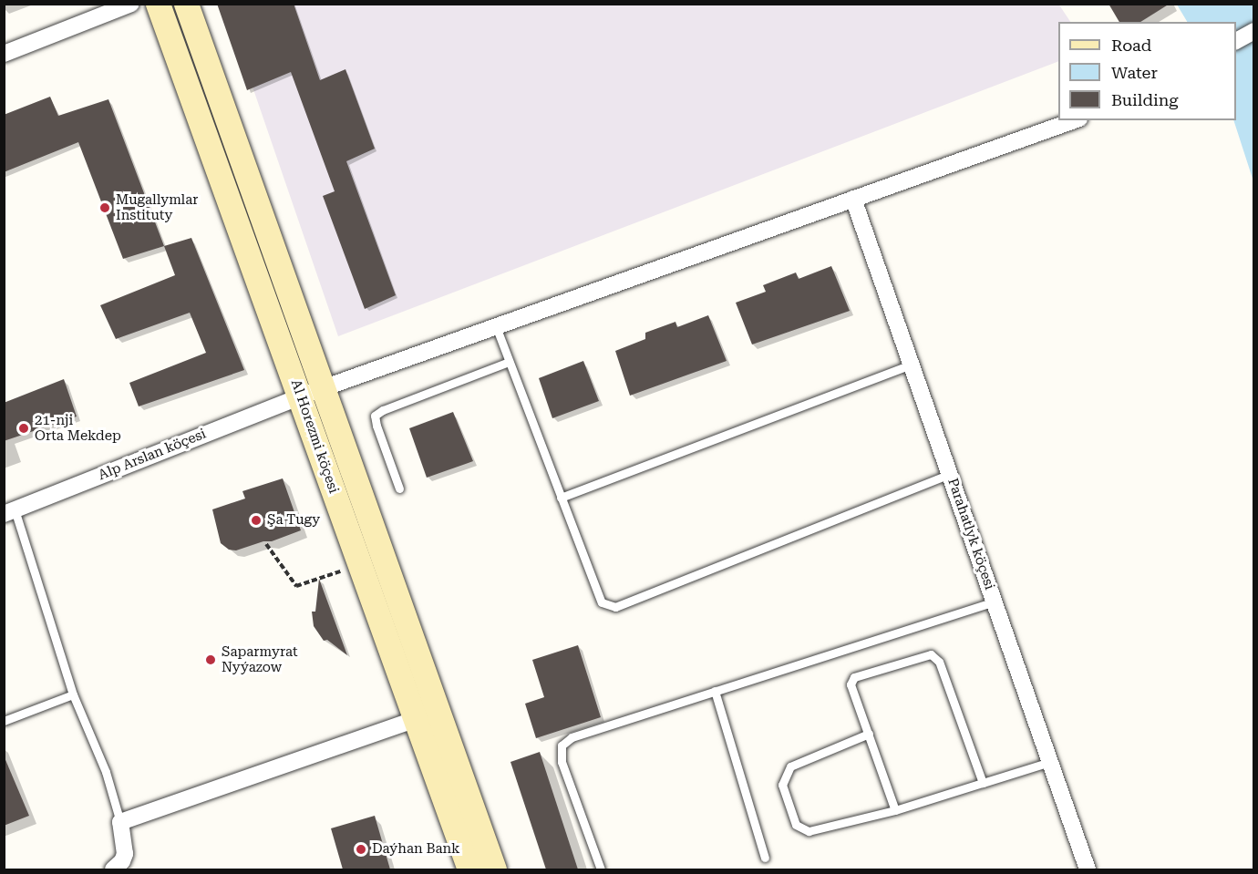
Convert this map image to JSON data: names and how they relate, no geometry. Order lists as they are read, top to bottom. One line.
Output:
{"streets":{"street":["Al Horezmi köçesi","Alp Arslan köçesi","Parahatlyk köçesi"]},"crossings":[["Al Horezmi köçesi","Alp Arslan köçesi"],["Alp Arslan köçesi","Parahatlyk köçesi"]],"places":["Mugallymlar Instituty","21-nji Orta Mekdep","Şa Tugy","Saparmyrat Nyýazow","Daýhan Bank"],"legend":["Road","Water","Building"]}
